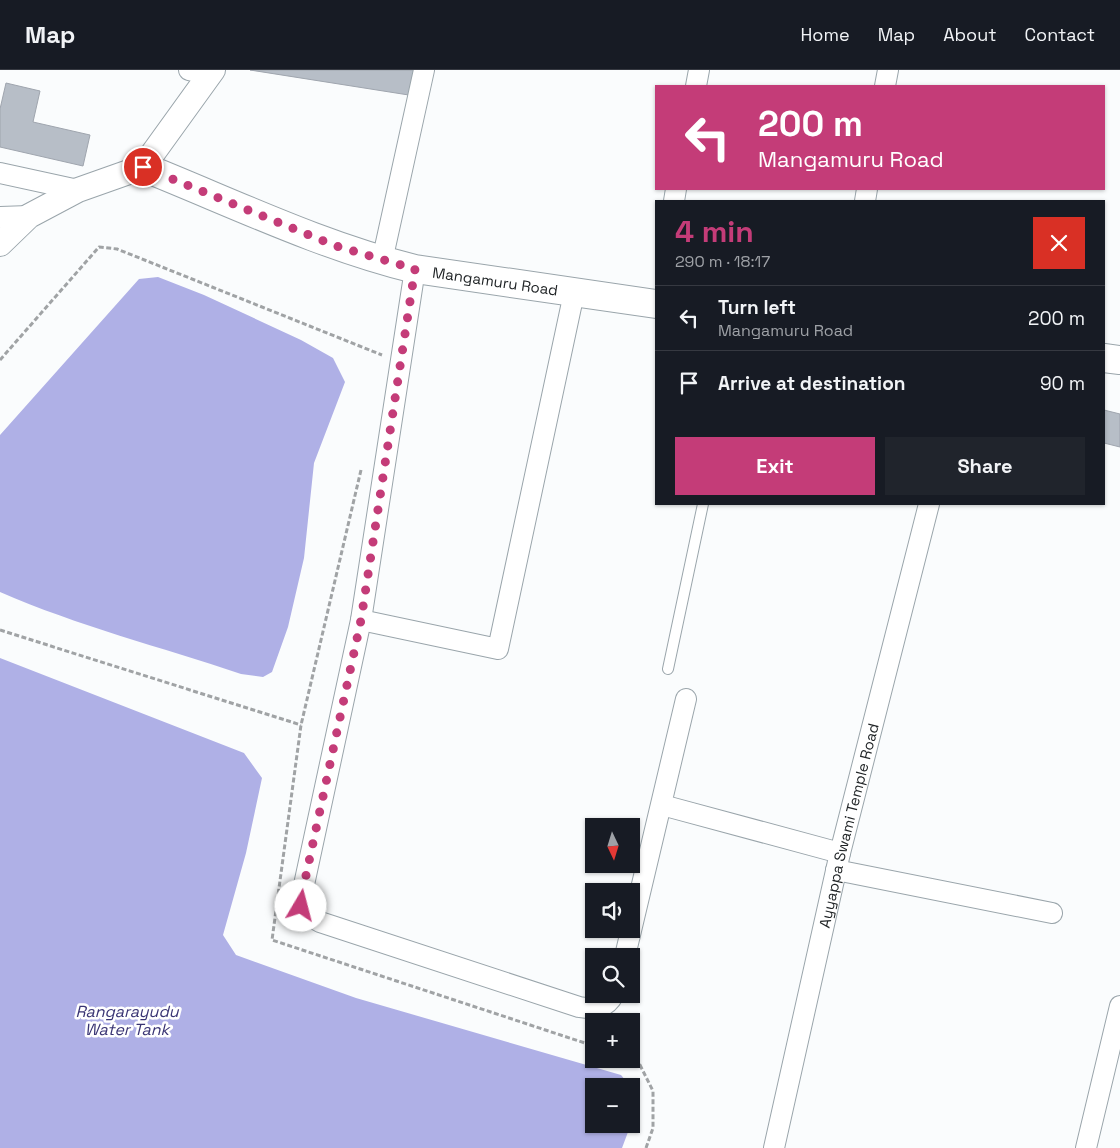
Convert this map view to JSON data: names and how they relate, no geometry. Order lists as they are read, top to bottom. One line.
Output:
{"streets":{"main road":["Mangamuru Road"],"street":["Ayyappa Swami Temple Road"]},"water":["Rangarayudu Water Tank"],"north":"bottom","page":{"header":"Map","nav":["Home","Map","About","Contact"],"turn":["200 m","Mangamuru Road"],"heading":["4 min","290 m · 18:17"],"list":[{"name":"Turn left","note":"Mangamuru Road","value":"200 m"},{"name":"Arrive at destination","value":"90 m"}],"buttons":["Exit","Share"],"map_buttons":["+","−"]}}
